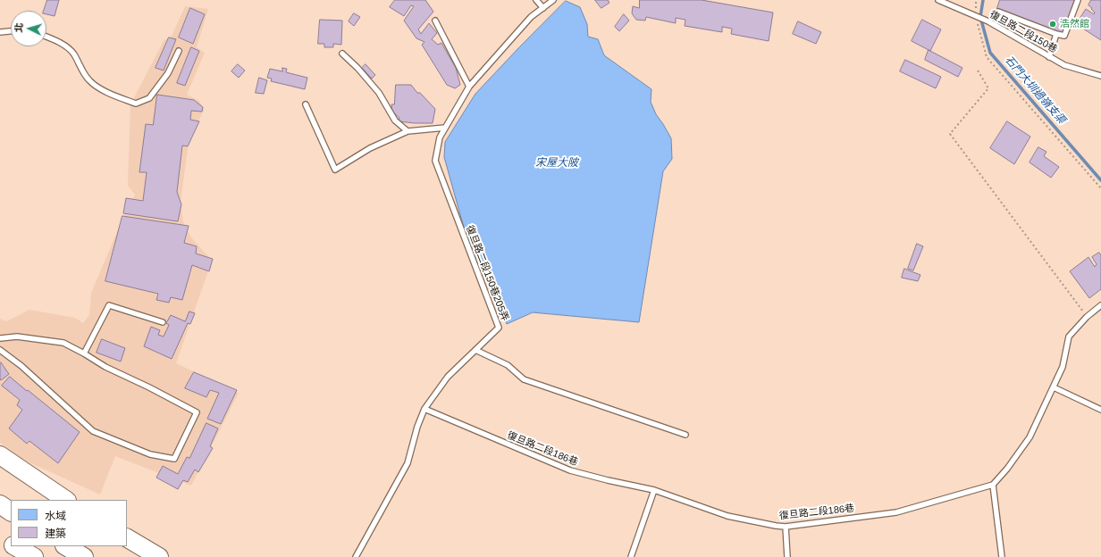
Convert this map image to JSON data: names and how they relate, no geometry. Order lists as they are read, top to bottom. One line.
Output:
{"streets":{"lane":["復旦路二段150巷","復旦路二段150巷205弄","復旦路二段186巷"]},"crossings":[["復旦路二段150巷205弄","復旦路二段186巷"]],"water":["石門大圳過嶺支渠","宋屋大陂"],"places":["浩然館"],"legend":["水域","建築"],"north":"left"}
